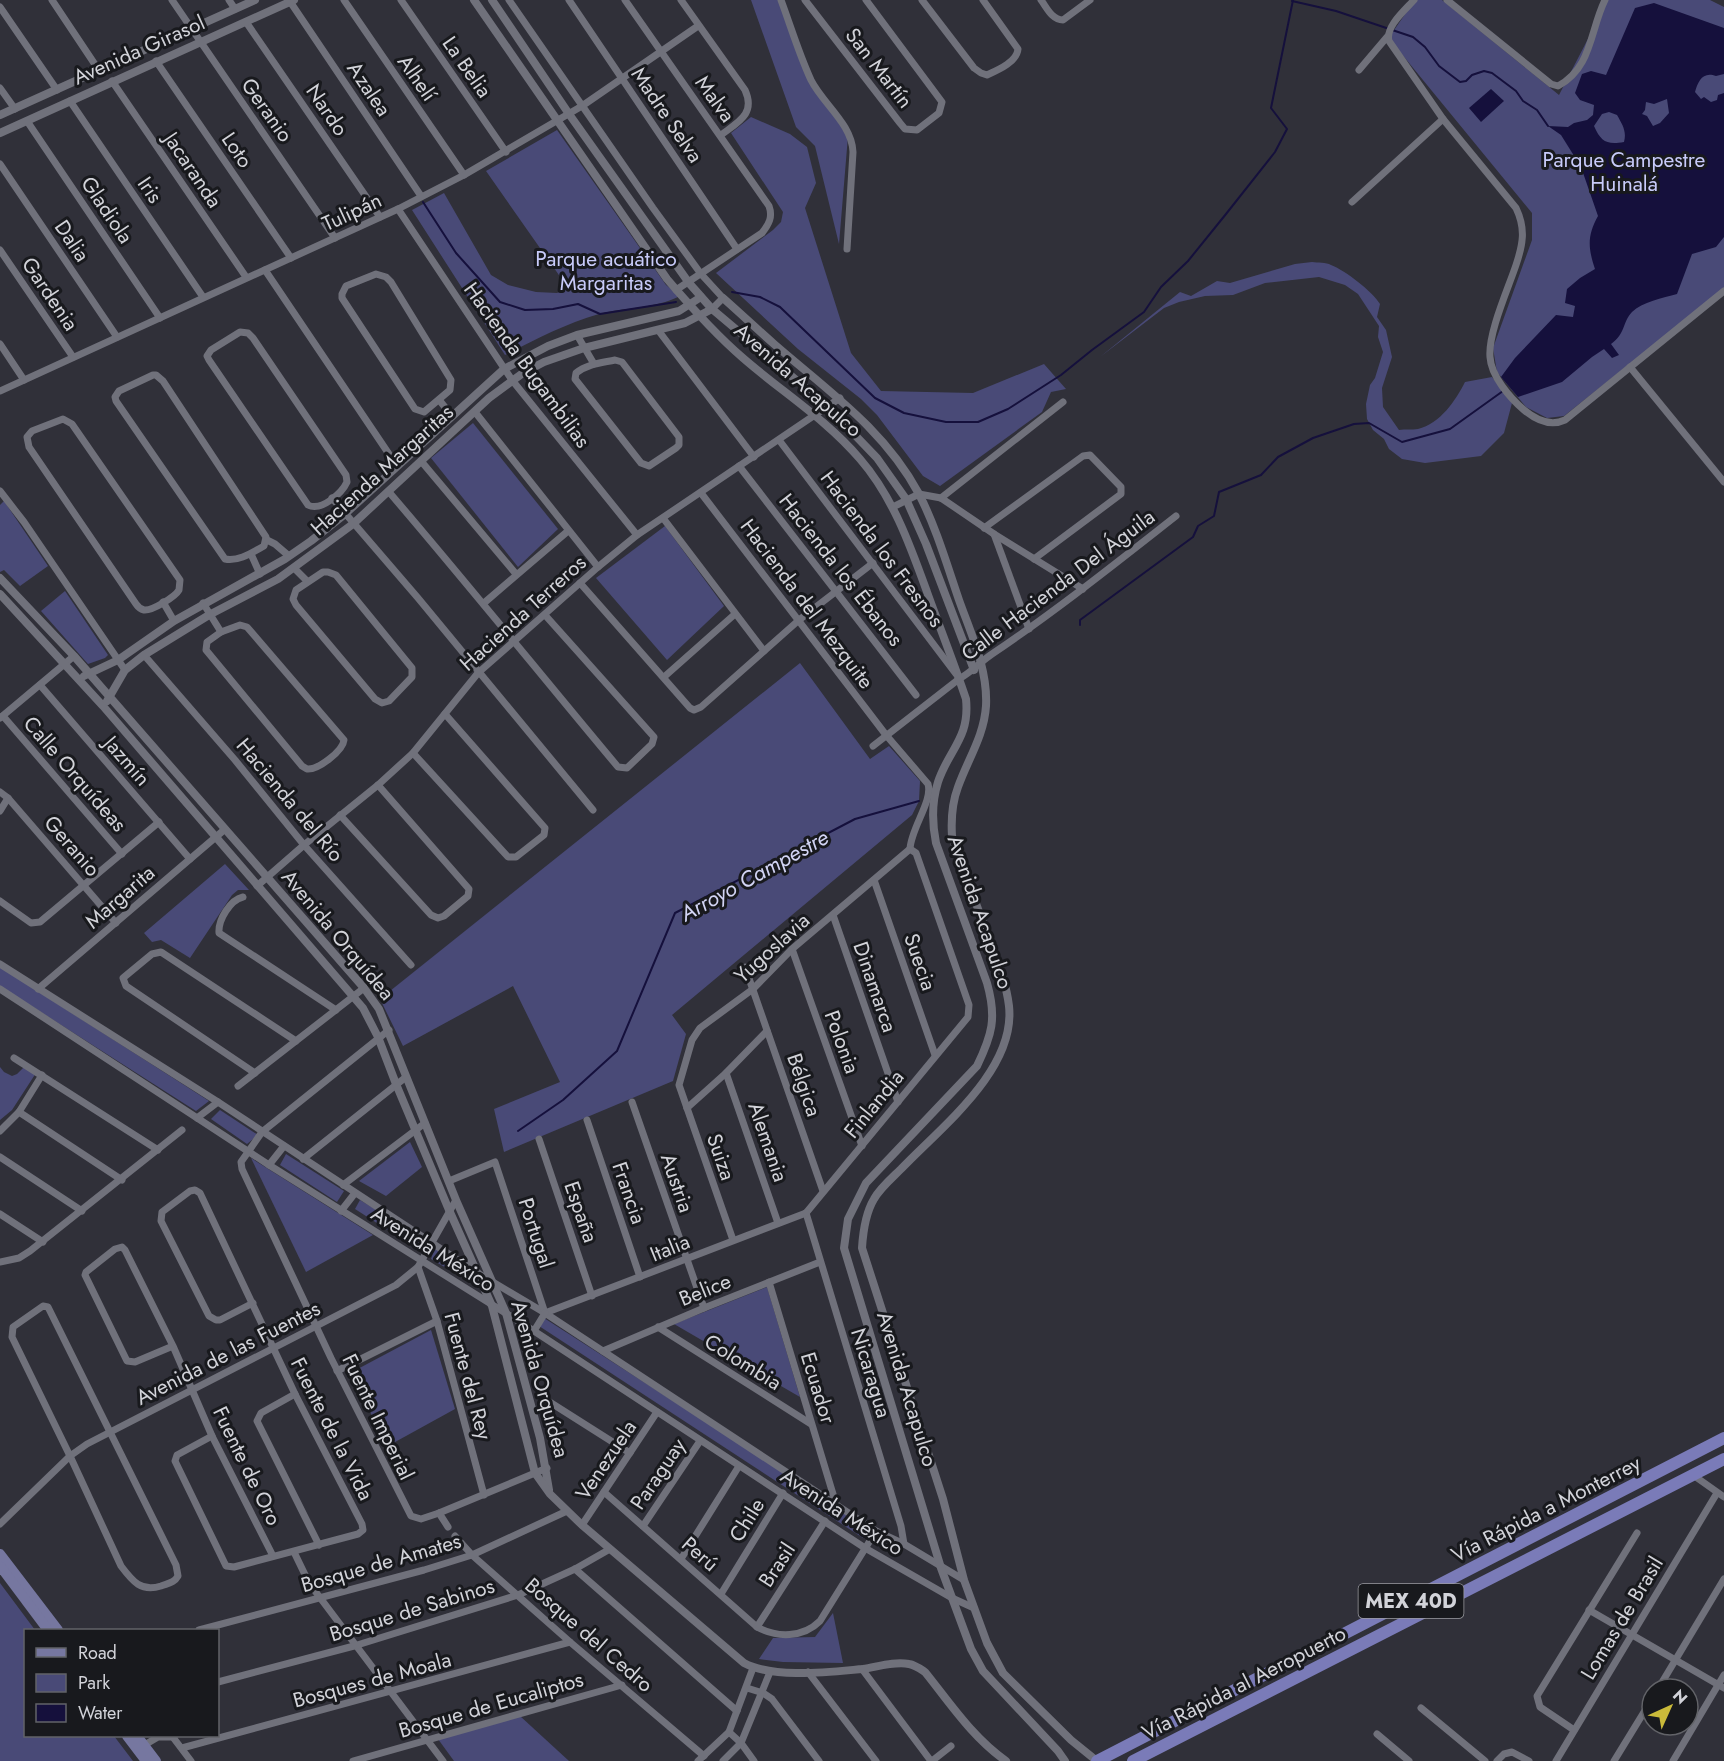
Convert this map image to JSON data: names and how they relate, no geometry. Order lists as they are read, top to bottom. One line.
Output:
{"streets":{"highway":["Vía Rápida a Monterrey","MEX 40D","Vía Rápida al Aeropuerto"],"street":["Avenida Girasol","La Belia","San Martín","Alhelí","Azalea","Malva","Geranio","Nardo","Madre Selva","Loto","Jacaranda","Iris","Gladiola","Tulipán","Dalia","Gardenia","Hacienda Bugambilias","Avenida Acapulco","Hacienda Margaritas","Hacienda los Fresnos","Hacienda los Ébanos","Calle Hacienda Del Águila","Hacienda del Mezquite","Hacienda Terreros","Jazmín","Calle Orquídeas","Hacienda del Río","Margarita","Avenida Orquídea","Yugoslavia","Suecia","Dinamarca","Polonia","Bélgica","Finlandia","Alemania","Suiza","Austria","Francia","España","Portugal","Italia","Avenida México","Belice","Avenida de las Fuentes","Colombia","Nicaragua","Fuente del Rey","Ecuador","Fuente Imperial","Fuente de la Vida","Venezuela","Fuente de Oro","Paraguay","Chile","Perú","Bosque de Amates","Brasil","Bosque de Sabinos","Lomas de Brasil","Bosque del Cedro","Bosques de Moala","Bosque de Eucaliptos"]},"crossings":[["Avenida Girasol","Azalea"],["Avenida Girasol","Geranio"],["Avenida Girasol","Nardo"],["Avenida Girasol","Loto"],["Avenida Girasol","Jacaranda"],["Avenida Girasol","Iris"],["Avenida Girasol","Gladiola"],["La Belia","Tulipán"],["Alhelí","Tulipán"],["Azalea","Tulipán"],["Malva","Madre Selva"],["Malva","Tulipán"],["Geranio","Tulipán"],["Geranio","Margarita"],["Nardo","Tulipán"],["Madre Selva","Tulipán"],["Loto","Tulipán"],["Jacaranda","Tulipán"],["Iris","Tulipán"],["Gladiola","Tulipán"],["Tulipán","Dalia"],["Tulipán","Gardenia"],["Tulipán","Hacienda Bugambilias"],["Tulipán","Avenida Acapulco"],["Hacienda Bugambilias","Hacienda Margaritas"],["Hacienda Bugambilias","Hacienda Terreros"],["Avenida Acapulco","Hacienda Margaritas"],["Avenida Acapulco","Hacienda los Fresnos"],["Avenida Acapulco","Calle Hacienda Del Águila"],["Avenida Acapulco","Hacienda Terreros"],["Avenida Acapulco","Avenida México"],["Avenida Acapulco","Vía Rápida a Monterrey"],["Hacienda Margaritas","Hacienda del Río"],["Hacienda Margaritas","Avenida Orquídea"],["Hacienda los Fresnos","Calle Hacienda Del Águila"],["Hacienda los Fresnos","Hacienda Terreros"],["Hacienda los Ébanos","Hacienda Terreros"],["Calle Hacienda Del Águila","Hacienda del Mezquite"],["Hacienda del Mezquite","Hacienda Terreros"],["Hacienda del Mezquite","Yugoslavia"],["Hacienda del Mezquite","Finlandia"],["Hacienda Terreros","Hacienda del Río"],["Hacienda Terreros","Avenida Orquídea"],["Jazmín","Margarita"],["Margarita","Avenida Orquídea"],["Margarita","Avenida México"],["Avenida Orquídea","Portugal"],["Avenida Orquídea","Avenida México"],["Avenida Orquídea","Avenida de las Fuentes"],["Avenida Orquídea","Venezuela"],["Avenida Orquídea","Bosque de Amates"],["Avenida Orquídea","Bosque de Sabinos"],["Yugoslavia","Suecia"],["Yugoslavia","Dinamarca"],["Yugoslavia","Polonia"],["Yugoslavia","Bélgica"],["Yugoslavia","Finlandia"],["Yugoslavia","Suiza"],["Suecia","Finlandia"],["Dinamarca","Finlandia"],["Polonia","Finlandia"],["Bélgica","Finlandia"],["Finlandia","Italia"],["Finlandia","Nicaragua"],["Alemania","Italia"],["Suiza","Italia"],["Austria","Italia"],["Austria","Belice"],["Francia","Italia"],["España","Italia"],["Portugal","Italia"],["Portugal","Avenida México"],["Italia","Avenida México"],["Italia","Nicaragua"],["Avenida México","Belice"],["Avenida México","Avenida de las Fuentes"],["Avenida México","Nicaragua"],["Avenida México","Fuente del Rey"],["Avenida México","Ecuador"],["Avenida México","Fuente Imperial"],["Avenida México","Venezuela"],["Avenida México","Paraguay"],["Avenida México","Chile"],["Avenida México","Perú"],["Avenida México","Brasil"],["Belice","Colombia"],["Belice","Nicaragua"],["Belice","Ecuador"],["Avenida de las Fuentes","Fuente del Rey"],["Avenida de las Fuentes","Fuente Imperial"],["Avenida de las Fuentes","Fuente de la Vida"],["Avenida de las Fuentes","Fuente de Oro"],["Colombia","Ecuador"],["Venezuela","Perú"],["Paraguay","Perú"],["Chile","Perú"],["Perú","Brasil"],["Bosque de Amates","Bosque del Cedro"],["Bosque de Sabinos","Bosque del Cedro"],["Bosque del Cedro","Bosques de Moala"],["Bosque del Cedro","Bosque de Eucaliptos"]],"water":["Arroyo Campestre"],"parks":["Parque Campestre Huinalá","Parque acuático Margaritas"],"legend":["Road","Park","Water"],"north":"top right"}
